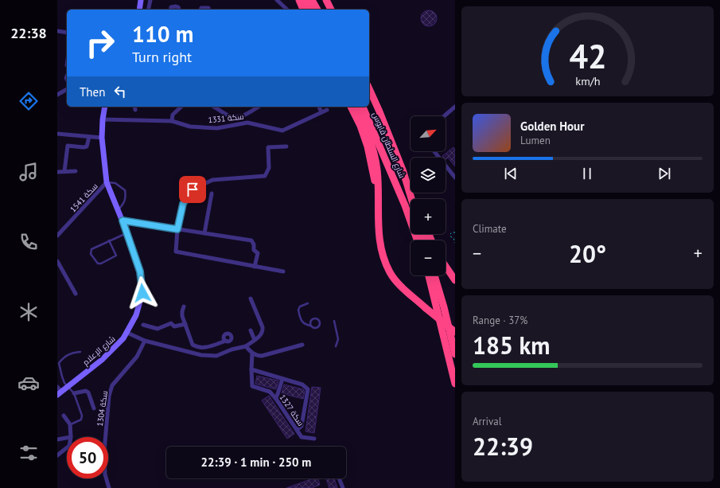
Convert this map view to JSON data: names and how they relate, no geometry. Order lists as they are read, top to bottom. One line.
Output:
{"streets":{"highway":["شارع السلطان قابوس"],"main road":["شارع الإعلام"],"street":["سكة 1331","سكة 1541","سكة 1304","سكة 1327"]},"crossings":[["سكة 1331","شارع الإعلام"],["سكة 1541","شارع الإعلام"]],"north":"top right","page":{"tabs":"22:38","turn":["110 m","Turn right"],"then":"Then","song":["Golden Hour","Lumen"],"map_buttons":["+","−"],"tile":["Climate",["Range · 37%","185 km"],["Arrival","22:39"]],"heat":["−","20°","+"],"limit":"50","trip":"22:39 · 1 min · 250 m","gauge":["42","km/h"]}}
